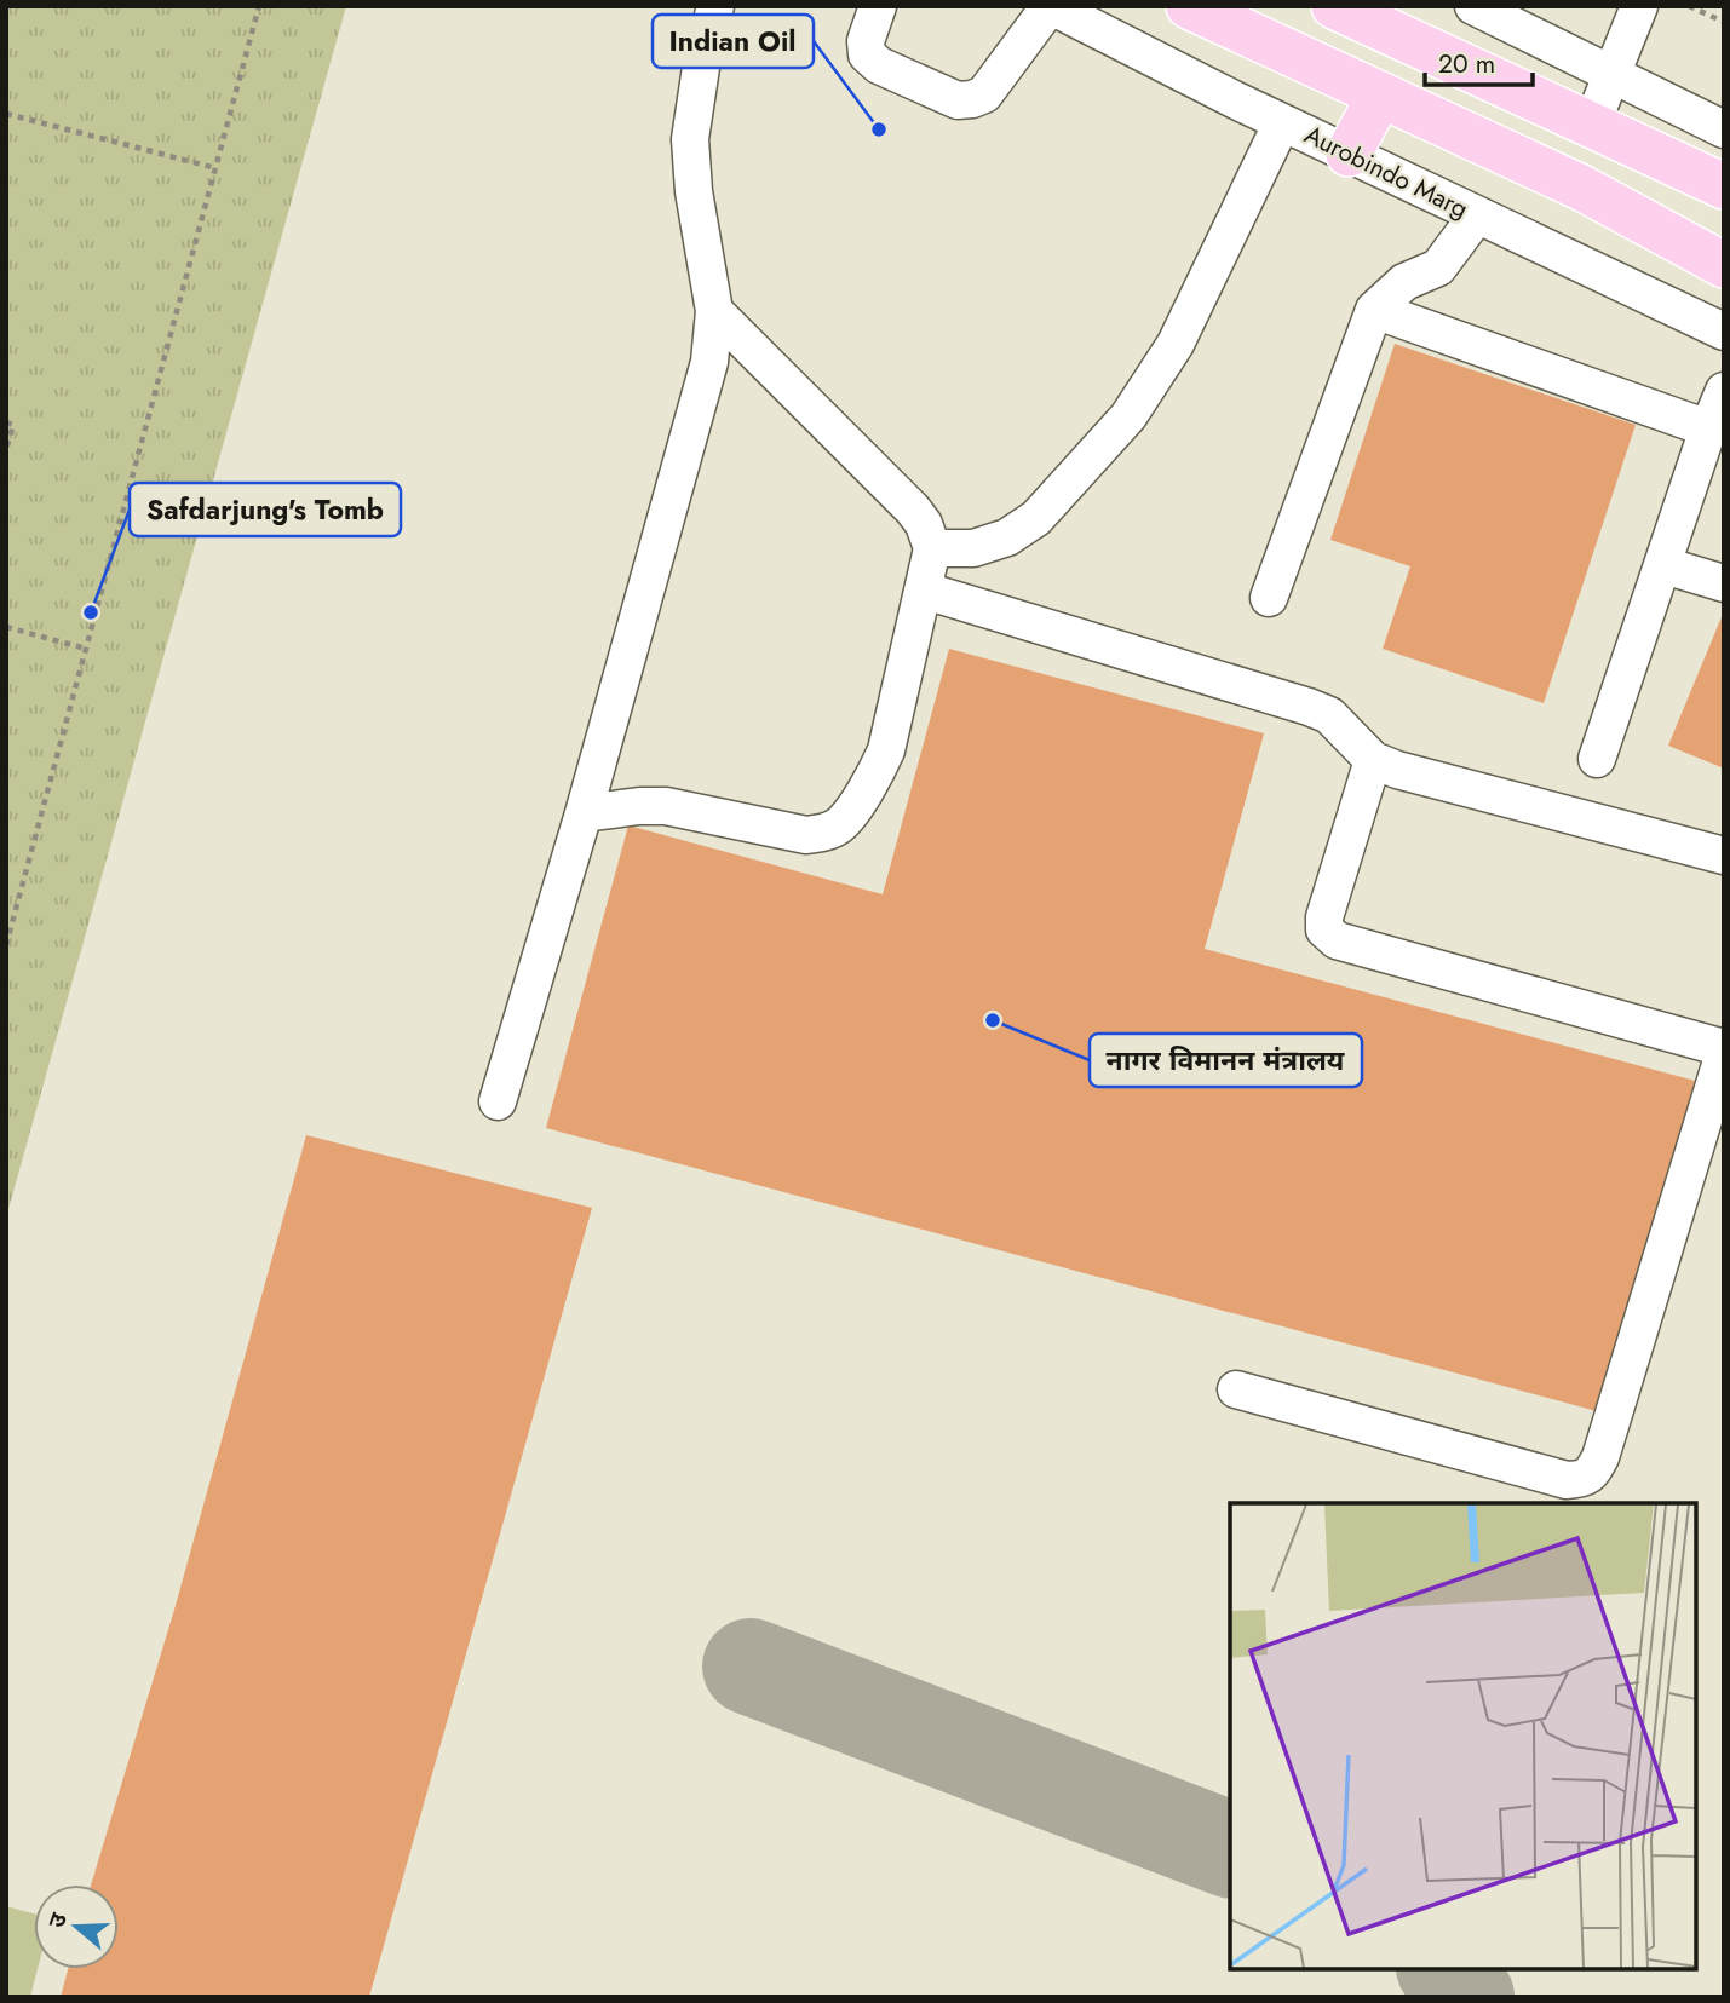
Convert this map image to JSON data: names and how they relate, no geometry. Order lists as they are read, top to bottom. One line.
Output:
{"streets":{"street":["Aurobindo Marg"]},"places":["Indian Oil","Safdarjung's Tomb","नागर विमानन मंत्रालय"],"scale_bar":"20 m","north":"left"}
